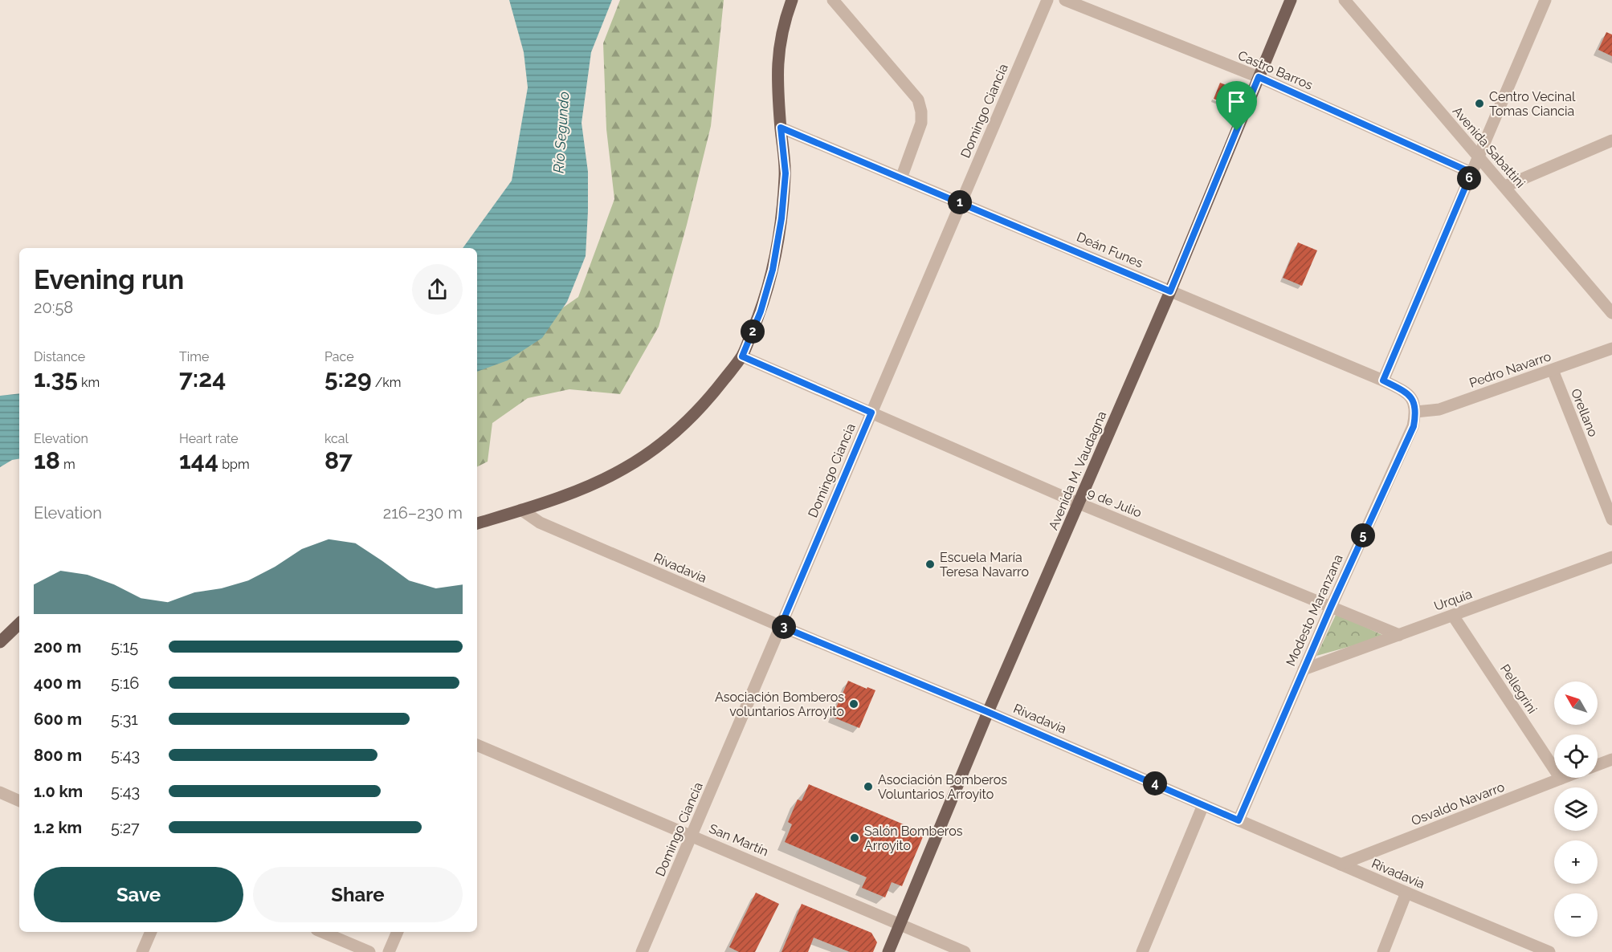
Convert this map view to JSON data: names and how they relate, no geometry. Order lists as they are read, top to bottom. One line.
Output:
{"streets":{"main road":["Avenida M. Vaudagna"],"street":["Castro Barros","Domingo Ciancia","Avenida Sabattini","Deán Funes","Pedro Navarro","Orellano","9 de Julio","Rivadavia","Urquía","Modesto Maranzana","Pellegrini","Osvaldo Navarro","San Martín"]},"crossings":[["Castro Barros","Avenida M. Vaudagna"],["Domingo Ciancia","Deán Funes"],["Domingo Ciancia","9 de Julio"],["Domingo Ciancia","Rivadavia"],["Domingo Ciancia","San Martín"],["Deán Funes","Pedro Navarro"],["Deán Funes","Avenida M. Vaudagna"],["Deán Funes","Modesto Maranzana"],["Pedro Navarro","Orellano"],["Pedro Navarro","Modesto Maranzana"],["Avenida M. Vaudagna","9 de Julio"],["Avenida M. Vaudagna","Rivadavia"],["Avenida M. Vaudagna","San Martín"],["9 de Julio","Urquía"],["9 de Julio","Modesto Maranzana"],["Rivadavia","Modesto Maranzana"],["Rivadavia","Osvaldo Navarro"],["Urquía","Modesto Maranzana"],["Urquía","Pellegrini"],["Pellegrini","Osvaldo Navarro"]],"water":["Río Segundo"],"places":["Centro Vecinal Tomas Ciancia","Escuela María Teresa Navarro","Asociación Bomberos voluntarios Arroyito","Asociación Bomberos Voluntarios Arroyito","Salón Bomberos Arroyito"],"north":"top left","page":{"pins":["6","1","2","5","3","4"],"heading":["Evening run","20:58"],"stats":[["Distance","1.35 km"],["Time","7:24"],["Pace","5:29 /km"],["Elevation","18 m"],["Heart rate","144 bpm"],["kcal","87"]],"chart":["Elevation","216–230 m"],"list":[{"name":"200 m","note":"5:15"},{"name":"400 m","note":"5:16"},{"name":"600 m","note":"5:31"},{"name":"800 m","note":"5:43"},{"name":"1.0 km","note":"5:43"},{"name":"1.2 km","note":"5:27"}],"map_buttons":["+","−"],"buttons":["Save","Share"]}}
